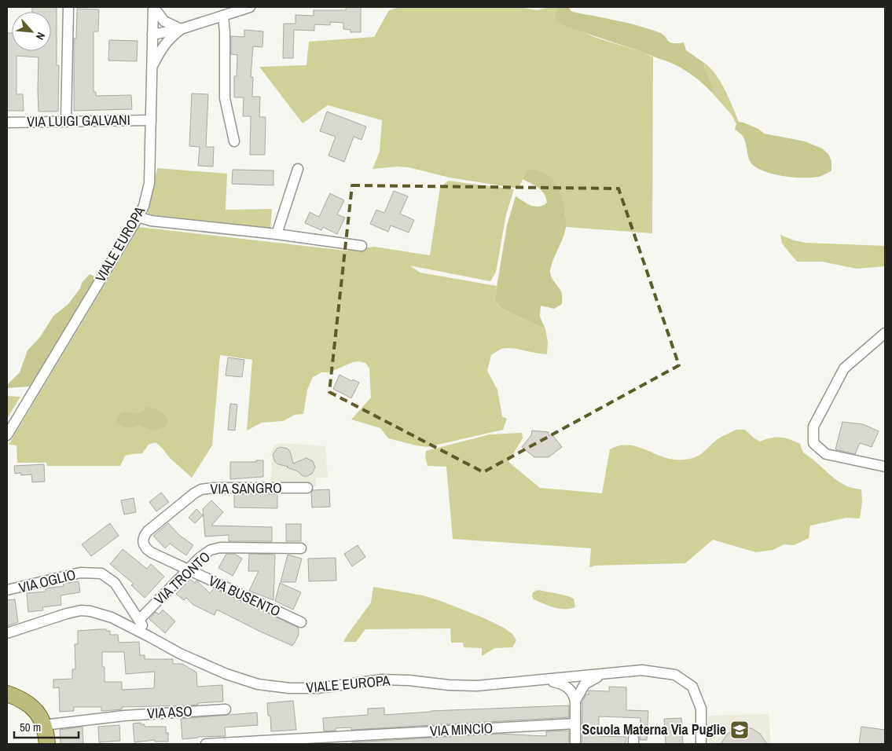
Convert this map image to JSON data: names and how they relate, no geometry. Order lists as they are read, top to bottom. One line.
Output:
{"streets":{"street":["VIA LUIGI GALVANI","VIALE EUROPA","VIA SANGRO","VIA TRONTO","VIA OGLIO","VIA BUSENTO","VIA ASO","VIA MINCIO"]},"crossings":[["VIA LUIGI GALVANI","VIALE EUROPA"],["VIALE EUROPA","VIA OGLIO"],["VIA SANGRO","VIA TRONTO"],["VIA SANGRO","VIA BUSENTO"],["VIA TRONTO","VIA OGLIO"],["VIA TRONTO","VIA BUSENTO"]],"places":{"school or university":["Scuola Materna Via Puglie"]},"scale_bar":"50 m","north":"bottom right"}
